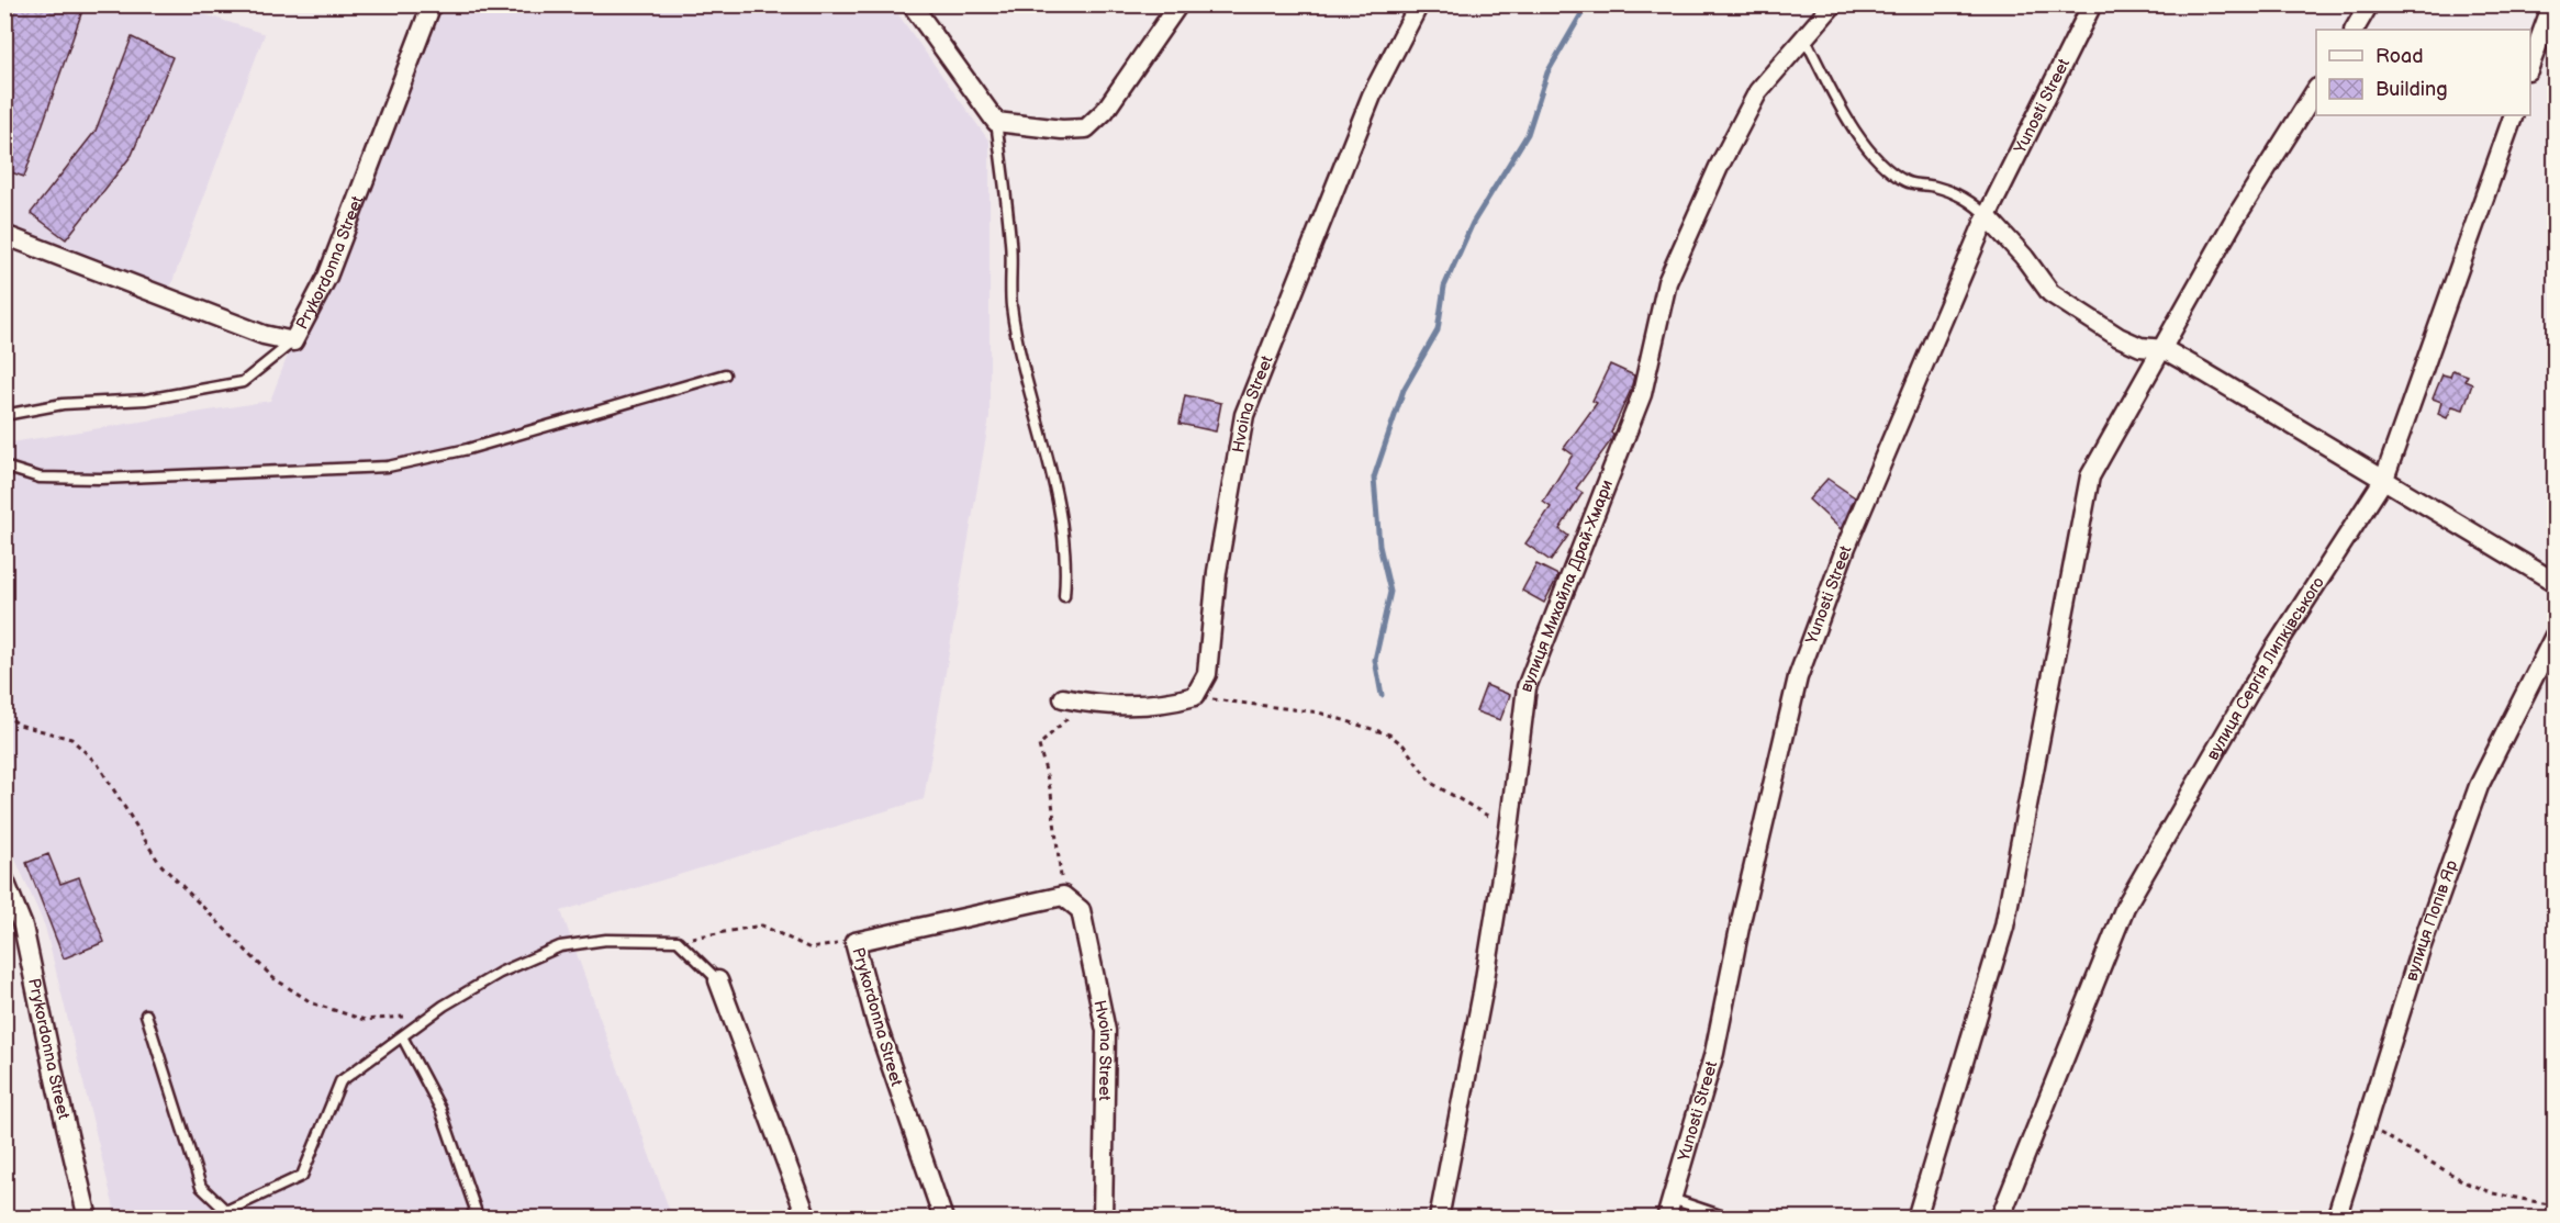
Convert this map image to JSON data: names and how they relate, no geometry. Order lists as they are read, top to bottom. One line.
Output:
{"streets":{"street":["Yunosti Street","Prykordonna Street","Hvoina Street","вулиця Михайла Драй-Хмари","вулиця Сергія Липківського","вулиця Попів Яр"]},"crossings":[["Prykordonna Street","Hvoina Street"]],"legend":["Road","Building"]}
